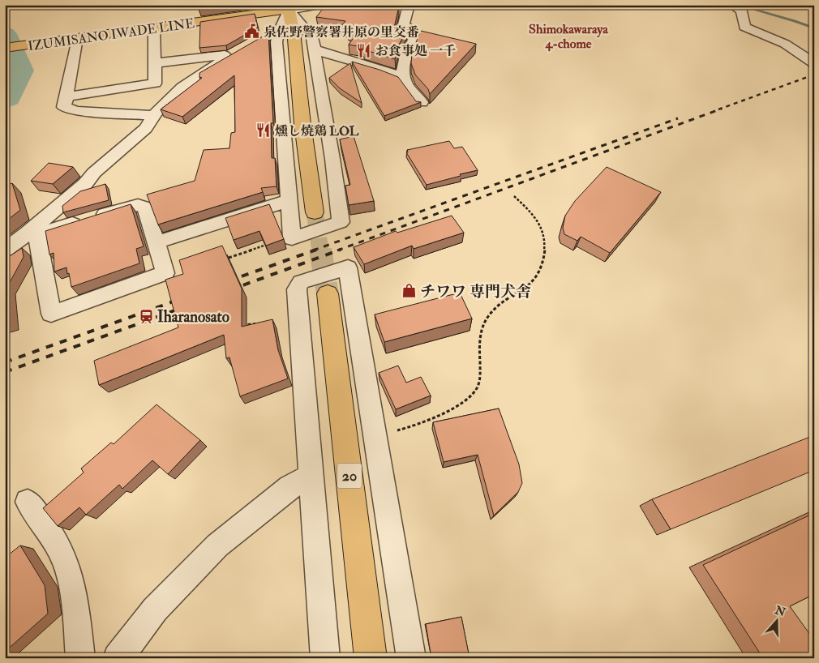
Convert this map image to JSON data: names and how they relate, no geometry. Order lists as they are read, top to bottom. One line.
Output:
{"streets":{"main road":["IZUMISANO IWADE LINE","20"]},"districts":["Shimokawaraya 4-chome"],"places":{"public building":["泉佐野警察署井原の里交番"],"restaurant":["お食事処 一千","燻し焼鶏 LOL"],"shop":["チワワ 専門犬舎"],"station":["Iharanosato"]},"north":"top"}
